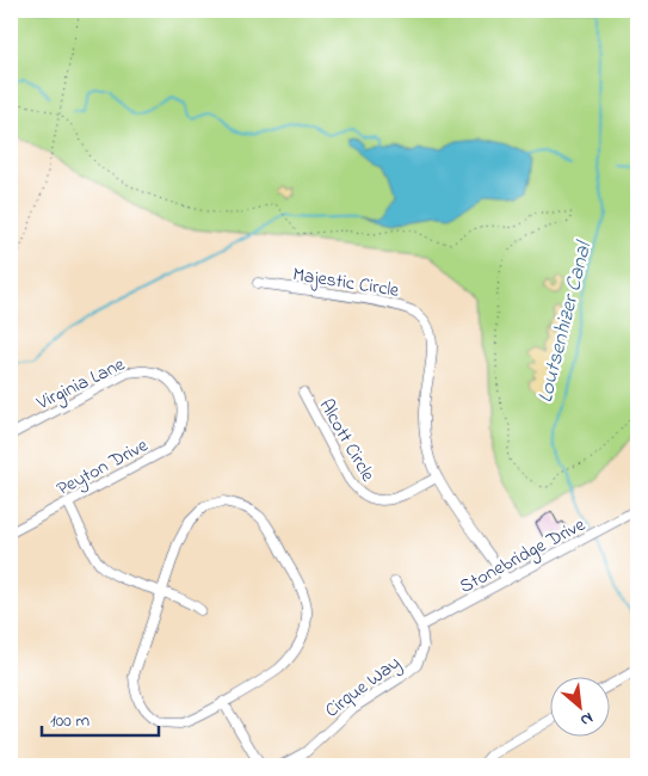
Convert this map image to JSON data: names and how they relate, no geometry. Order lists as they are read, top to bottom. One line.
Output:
{"streets":{"street":["Majestic Circle","Virginia Lane","Alcott Circle","Peyton Drive","Stonebridge Drive","Cirque Way"]},"crossings":[["Majestic Circle","Alcott Circle"],["Majestic Circle","Stonebridge Drive"],["Virginia Lane","Peyton Drive"],["Stonebridge Drive","Cirque Way"]],"water":["Loutsenhizer Canal"],"scale_bar":"100 m","north":"bottom right"}
